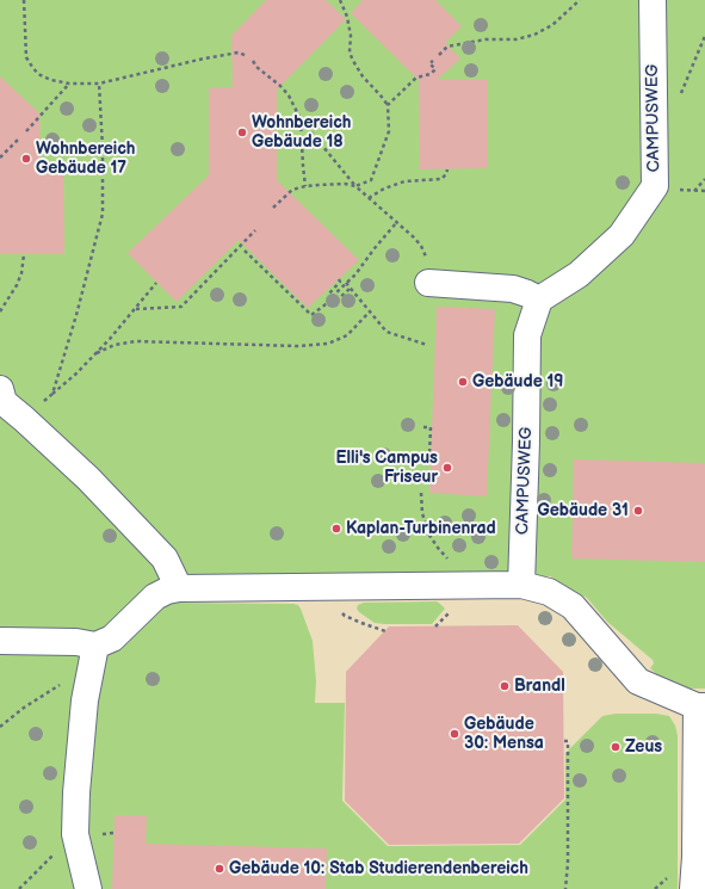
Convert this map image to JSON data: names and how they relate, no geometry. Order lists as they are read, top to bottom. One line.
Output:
{"streets":{"street":["CAMPUSWEG"]},"places":["Wohnbereich Gebäude 18","Wohnbereich Gebäude 17","Gebäude 19","Elli's Campus Friseur","Gebäude 31","Kaplan-Turbinenrad","Brandl","Gebäude 30: Mensa","Zeus","Gebäude 10: Stab Studierendenbereich"]}
